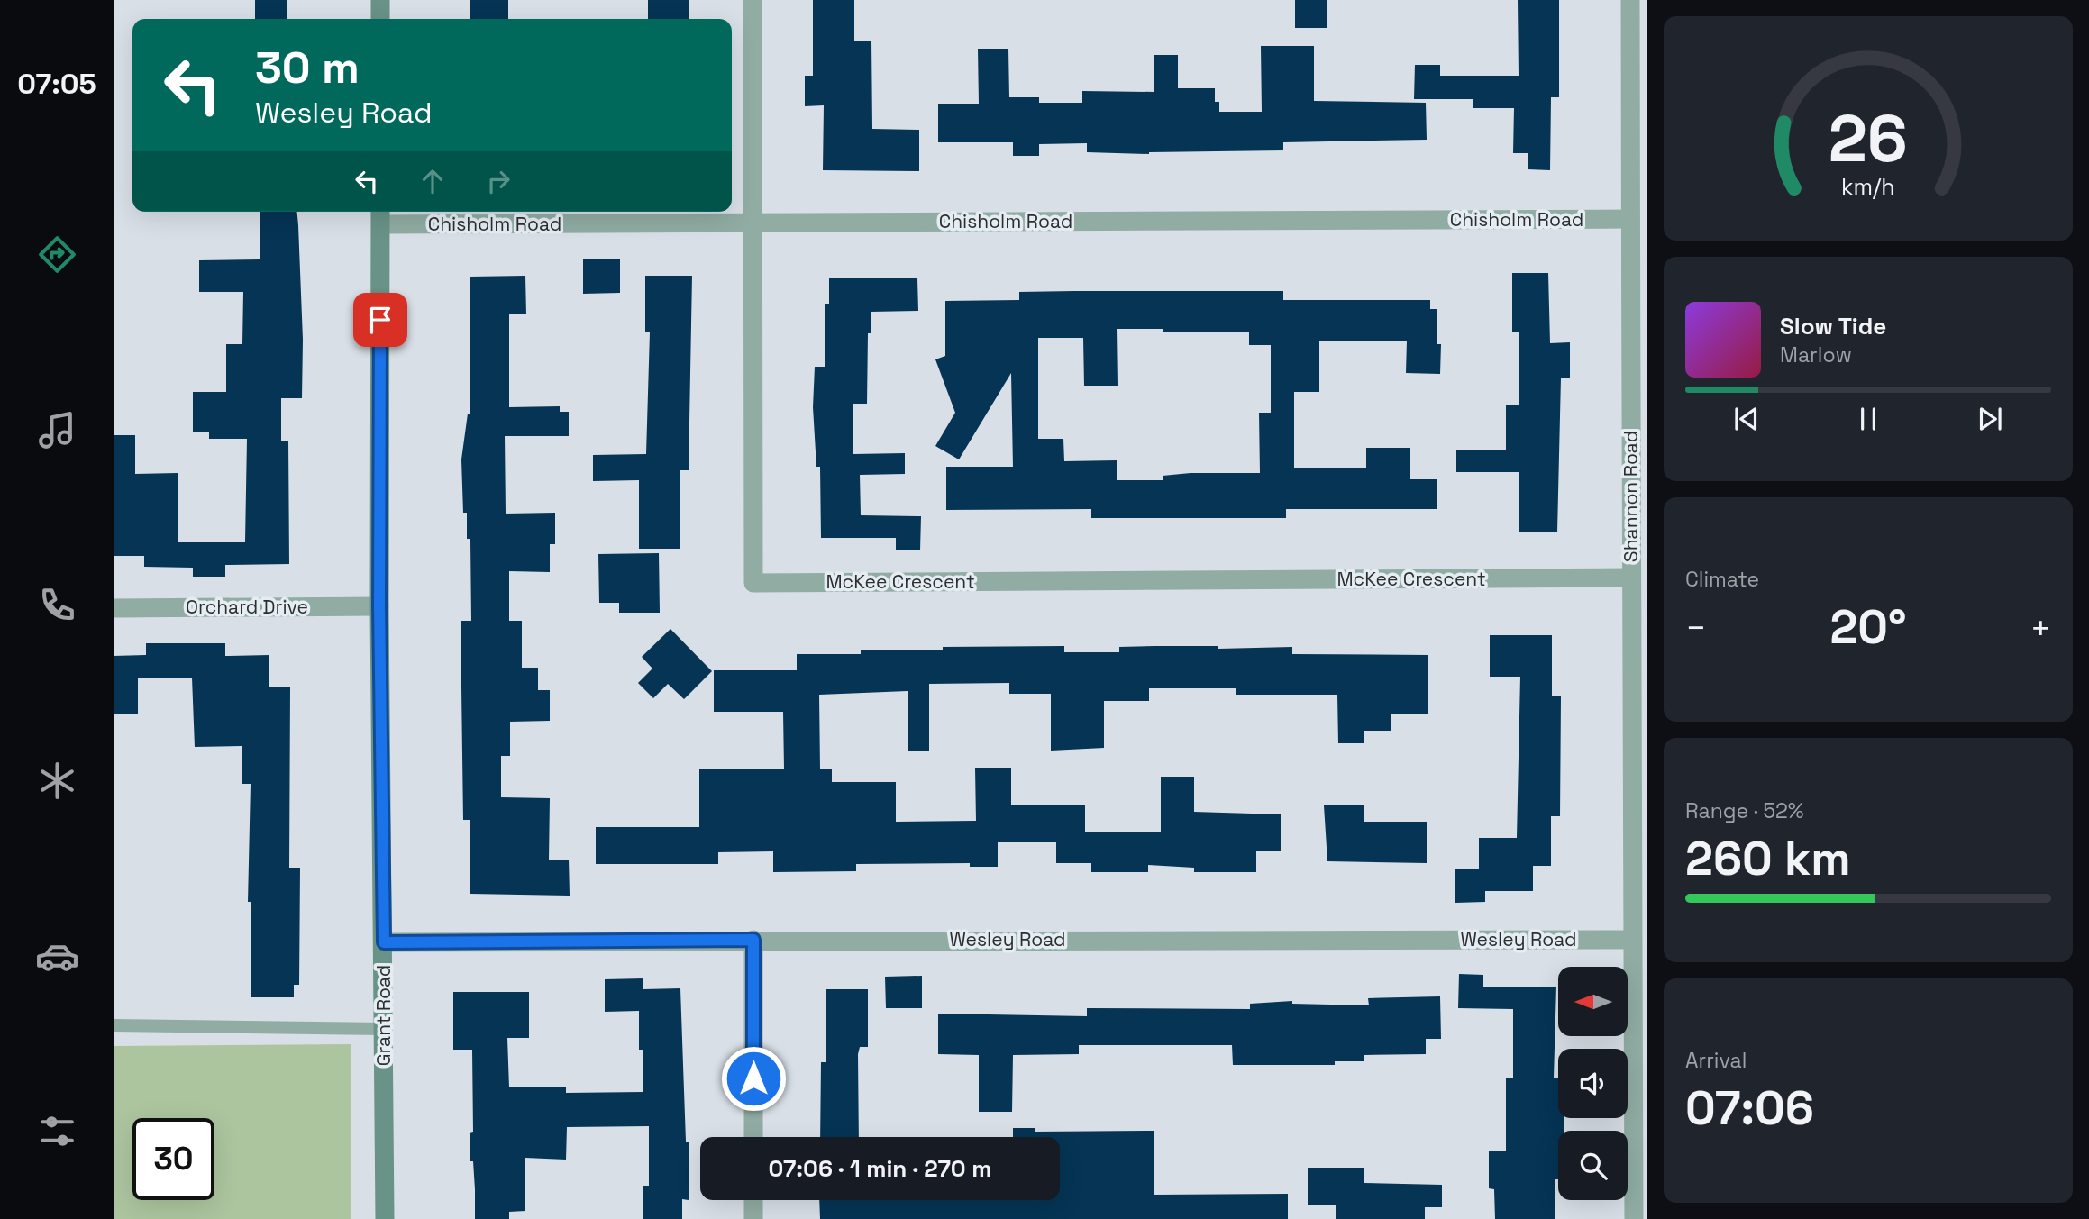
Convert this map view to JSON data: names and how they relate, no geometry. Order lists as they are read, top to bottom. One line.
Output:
{"streets":{"street":["Chisholm Road","Shannon Road","McKee Crescent","Orchard Drive","Wesley Road","Grant Road"]},"crossings":[["Chisholm Road","Shannon Road"],["Chisholm Road","McKee Crescent"],["Chisholm Road","Grant Road"],["Shannon Road","McKee Crescent"],["Shannon Road","Wesley Road"],["Orchard Drive","Grant Road"],["Wesley Road","Grant Road"]],"north":"left","page":{"tabs":"07:05","turn":["30 m","Wesley Road"],"song":["Slow Tide","Marlow"],"tile":["Climate",["Range · 52%","260 km"],["Arrival","07:06"]],"heat":["−","20°","+"],"limit":"30","trip":"07:06 · 1 min · 270 m","gauge":["26","km/h"]}}
